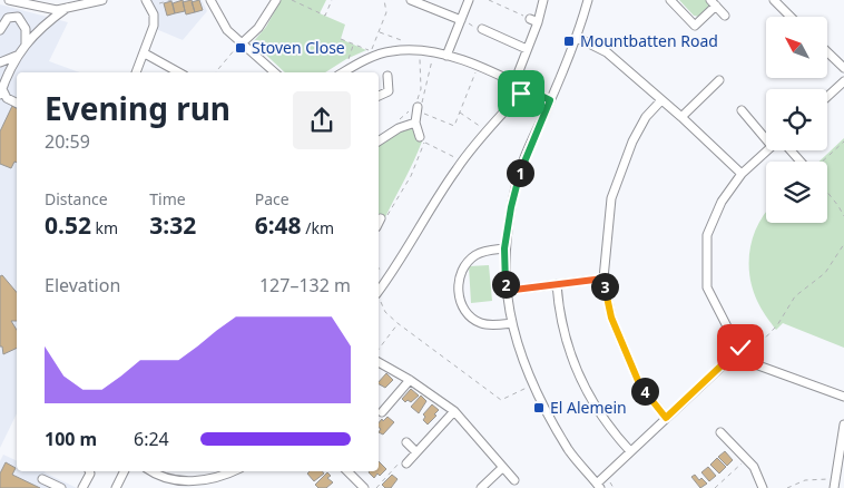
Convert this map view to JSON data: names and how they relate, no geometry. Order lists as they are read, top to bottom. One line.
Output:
{"places":{"transit":["Mountbatten Road","Stoven Close","El Alemein"]},"north":"top left","page":{"heading":["Evening run","20:59"],"pins":["1","2","3","4"],"stats":[["Distance","0.52 km"],["Time","3:32"],["Pace","6:48 /km"]],"chart":["Elevation","127–132 m"],"list":[{"name":"100 m","note":"6:24"}]}}
